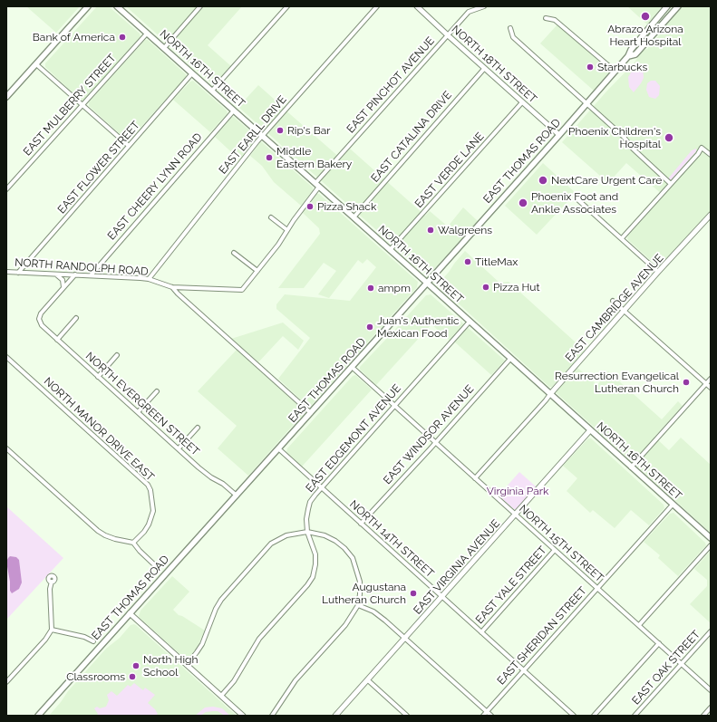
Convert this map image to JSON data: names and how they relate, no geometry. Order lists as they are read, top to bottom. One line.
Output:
{"streets":{"main road":["NORTH 16TH STREET","EAST THOMAS ROAD"],"street":["NORTH 18TH STREET","EAST PINCHOT AVENUE","EAST MULBERRY STREET","EAST EARLL DRIVE","EAST CATALINA DRIVE","EAST FLOWER STREET","EAST VERDE LANE","EAST CHEERY LYNN ROAD","NORTH RANDOLPH ROAD","EAST CAMBRIDGE AVENUE","NORTH EVERGREEN STREET","NORTH MANOR DRIVE EAST","EAST WINDSOR AVENUE","EAST EDGEMONT AVENUE","NORTH 14TH STREET","NORTH 15TH STREET","EAST VIRGINIA AVENUE","EAST YALE STREET","EAST SHERIDAN STREET","EAST OAK STREET"]},"crossings":[["NORTH 18TH STREET","EAST PINCHOT AVENUE"],["NORTH 18TH STREET","EAST CATALINA DRIVE"],["NORTH 18TH STREET","EAST THOMAS ROAD"],["NORTH 18TH STREET","EAST VERDE LANE"],["NORTH 16TH STREET","EAST PINCHOT AVENUE"],["NORTH 16TH STREET","EAST MULBERRY STREET"],["NORTH 16TH STREET","EAST EARLL DRIVE"],["NORTH 16TH STREET","EAST CATALINA DRIVE"],["NORTH 16TH STREET","EAST THOMAS ROAD"],["NORTH 16TH STREET","EAST FLOWER STREET"],["NORTH 16TH STREET","EAST VERDE LANE"],["NORTH 16TH STREET","EAST CHEERY LYNN ROAD"],["NORTH 16TH STREET","EAST CAMBRIDGE AVENUE"],["NORTH 16TH STREET","EAST WINDSOR AVENUE"],["NORTH 16TH STREET","EAST EDGEMONT AVENUE"],["NORTH 16TH STREET","EAST VIRGINIA AVENUE"],["NORTH 16TH STREET","EAST SHERIDAN STREET"],["EAST PINCHOT AVENUE","NORTH RANDOLPH ROAD"],["EAST EARLL DRIVE","NORTH RANDOLPH ROAD"],["EAST THOMAS ROAD","NORTH EVERGREEN STREET"],["EAST THOMAS ROAD","NORTH 14TH STREET"],["EAST THOMAS ROAD","NORTH 15TH STREET"],["EAST FLOWER STREET","NORTH RANDOLPH ROAD"],["EAST CHEERY LYNN ROAD","NORTH RANDOLPH ROAD"],["EAST CAMBRIDGE AVENUE","NORTH 15TH STREET"],["EAST WINDSOR AVENUE","NORTH 14TH STREET"],["EAST WINDSOR AVENUE","NORTH 15TH STREET"],["EAST EDGEMONT AVENUE","NORTH 14TH STREET"],["EAST EDGEMONT AVENUE","NORTH 15TH STREET"],["NORTH 14TH STREET","EAST VIRGINIA AVENUE"],["NORTH 14TH STREET","EAST YALE STREET"],["NORTH 14TH STREET","EAST SHERIDAN STREET"],["NORTH 15TH STREET","EAST VIRGINIA AVENUE"],["NORTH 15TH STREET","EAST YALE STREET"],["NORTH 15TH STREET","EAST SHERIDAN STREET"],["NORTH 15TH STREET","EAST OAK STREET"]],"parks":["Virginia Park"],"places":["Abrazo Arizona Heart Hospital","Bank of America","Starbucks","Rip's Bar","Phoenix Children's Hospital","Middle Eastern Bakery","NextCare Urgent Care","Phoenix Foot and Ankle Associates","Pizza Shack","Walgreens","TitleMax","Pizza Hut","ampm","Juan's Authentic Mexican Food","Resurrection Evangelical Lutheran Church","Augustana Lutheran Church","North High School","Classrooms"]}
